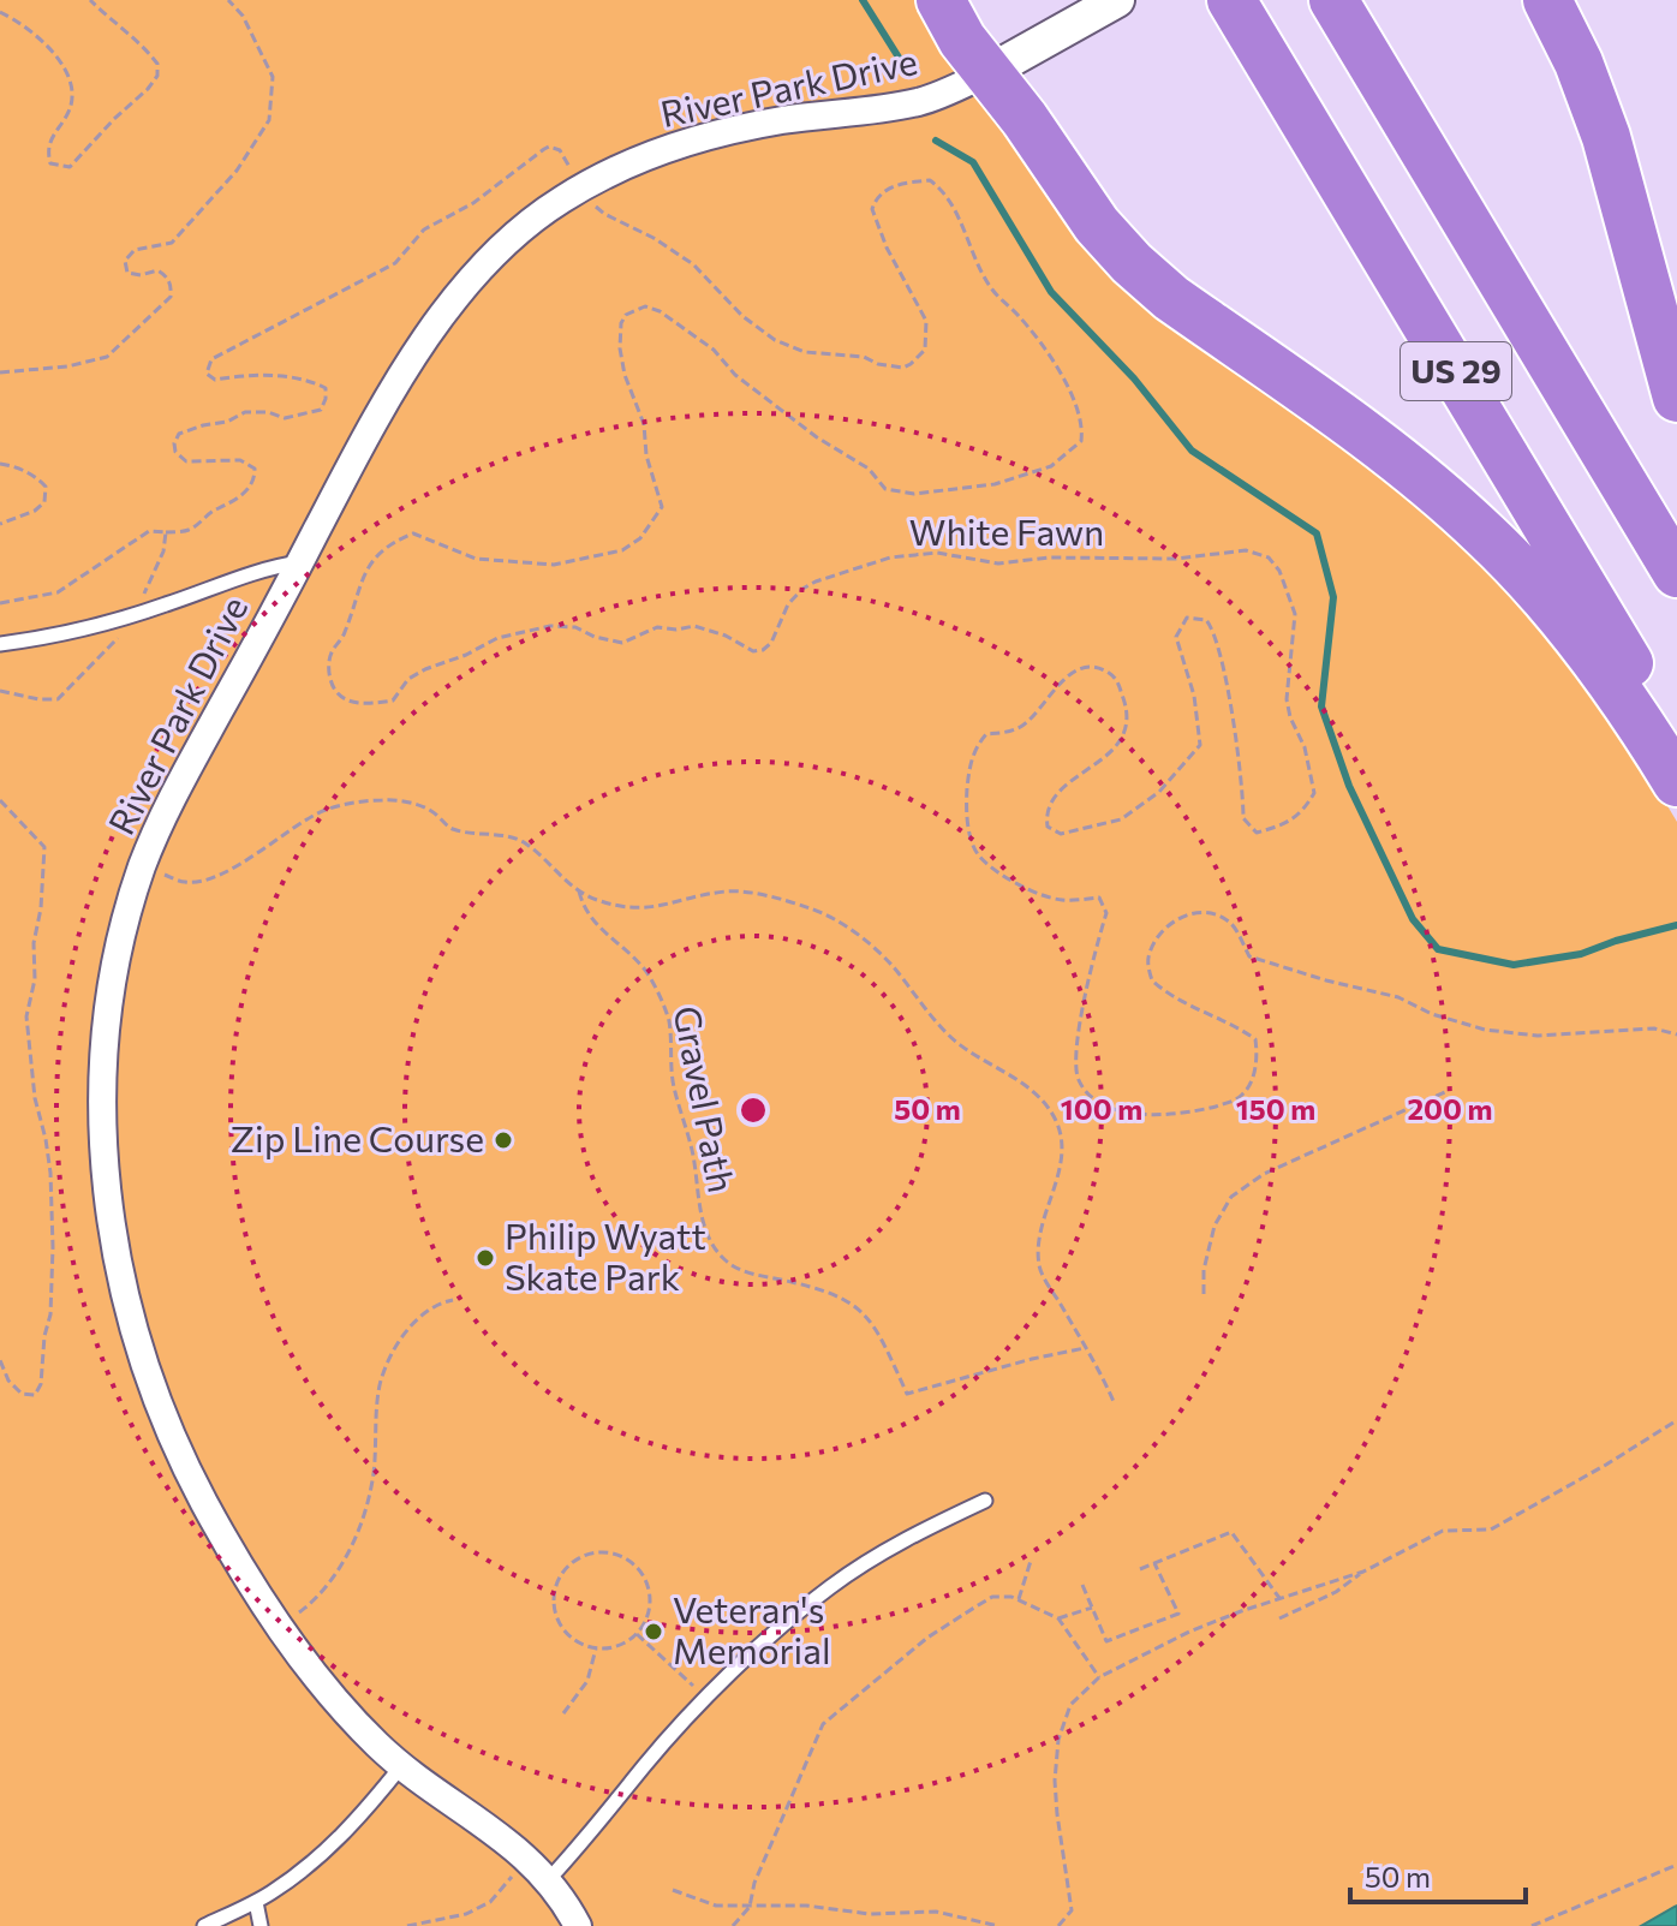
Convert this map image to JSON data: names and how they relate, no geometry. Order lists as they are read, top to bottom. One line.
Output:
{"streets":{"highway":["US 29"],"street":["River Park Drive"],"path":["White Fawn","Gravel Path"]},"crossings":[["River Park Drive","White Fawn"],["River Park Drive","Gravel Path"]],"places":["Zip Line Course","Philip Wyatt Skate Park","Veteran's Memorial"],"scale_bar":"50 m","rings":["50 m","100 m","150 m","200 m"]}
